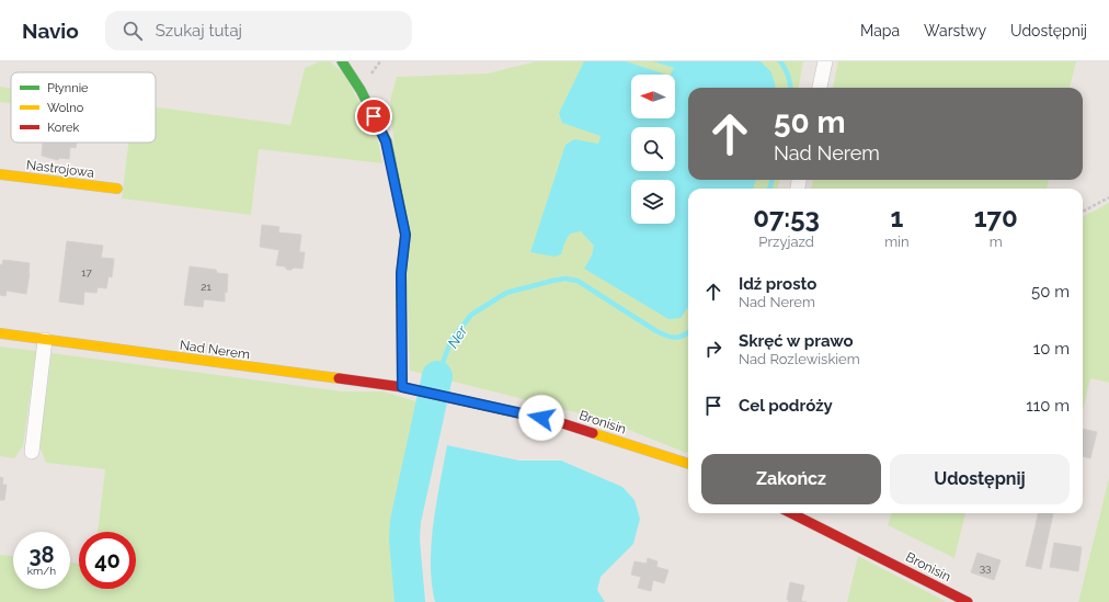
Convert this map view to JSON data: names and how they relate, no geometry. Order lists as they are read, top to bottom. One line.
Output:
{"streets":{"street":["Nastrojowa","Nad Nerem","Bronisin"]},"crossings":[["Nad Nerem","Bronisin"]],"water":["Ner"],"house_numbers":["17","21","33"],"legend":["Płynnie","Wolno","Korek"],"north":"left","page":{"header":"Navio","search":"Szukaj tutaj","nav":["Mapa","Warstwy","Udostępnij"],"turn":["50 m","Nad Nerem"],"eta":["07:53","Przyjazd","1","min","170","m"],"list":[{"name":"Idź prosto","note":"Nad Nerem","value":"50 m"},{"name":"Skręć w prawo","note":"Nad Rozlewiskiem","value":"10 m"},{"name":"Cel podróży","value":"110 m"}],"buttons":["Zakończ","Udostępnij"],"speed":"38 km/h","limit":"40"}}
